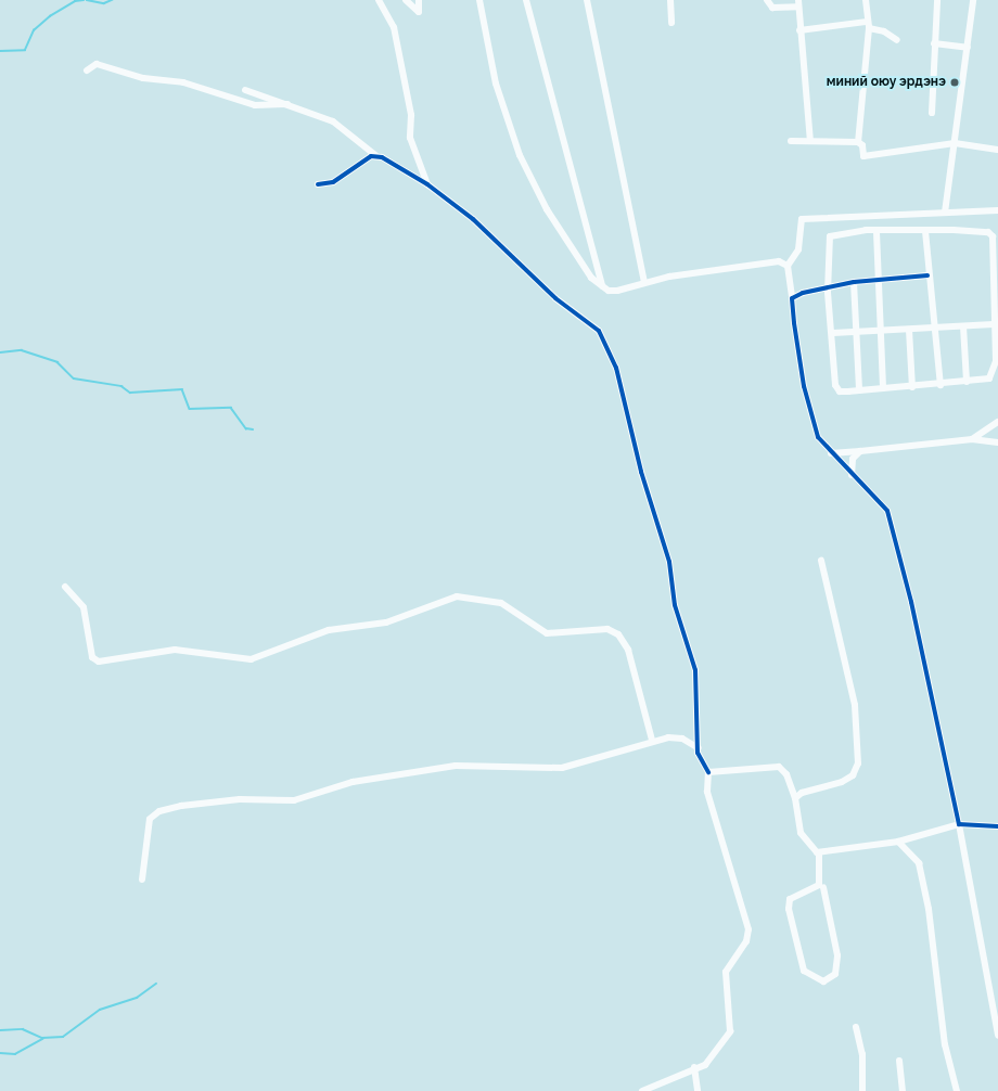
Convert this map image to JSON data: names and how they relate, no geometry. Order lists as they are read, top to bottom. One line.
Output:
{"places":["миний оюу эрдэнэ"]}
